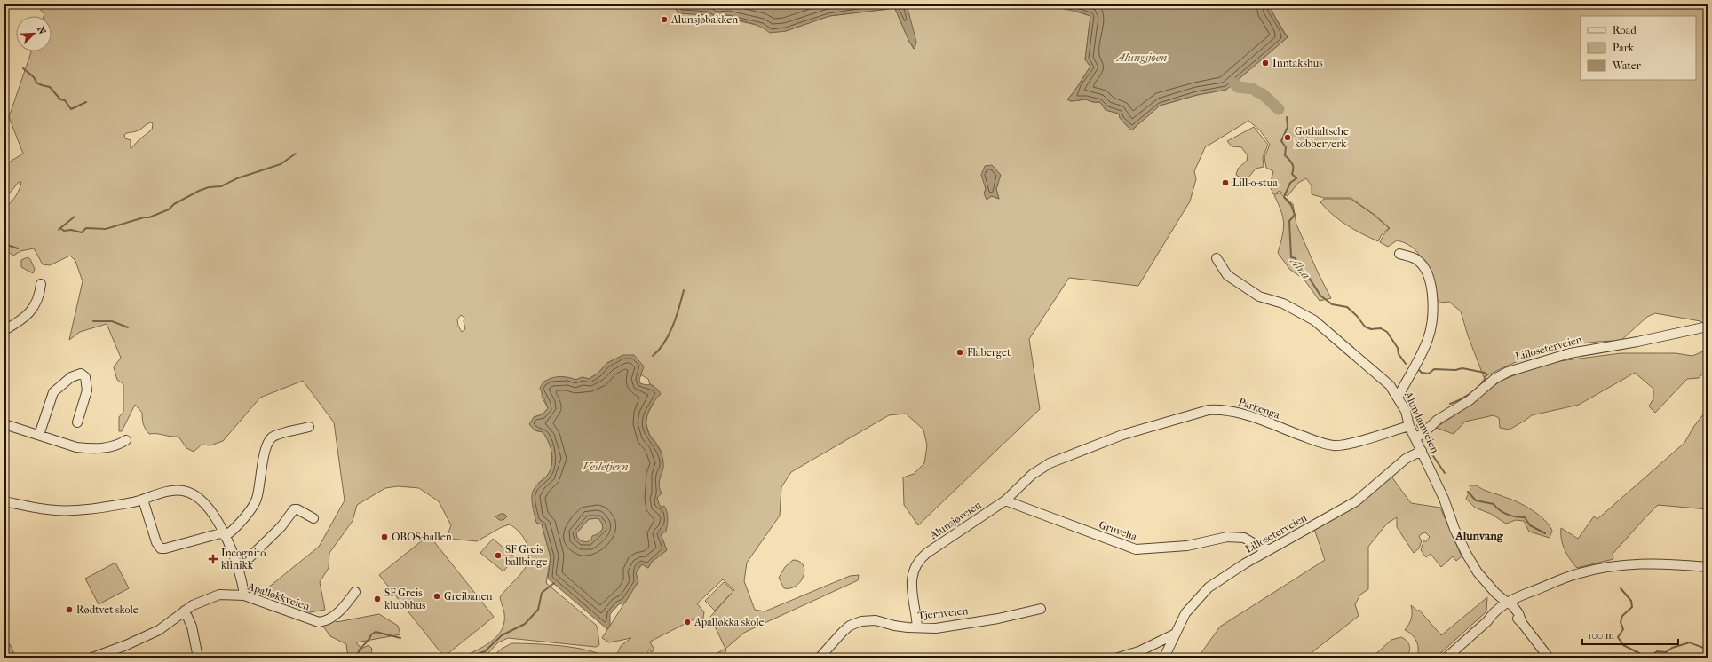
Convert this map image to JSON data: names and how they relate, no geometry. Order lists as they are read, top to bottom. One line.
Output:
{"streets":{"street":["Lilloseterveien","Parkenga","Alundamveien","Alunsjøveien","Gruvelia","Apalløkkveien","Tjernveien"]},"crossings":[["Lilloseterveien","Alundamveien"],["Lilloseterveien","Gruvelia"],["Parkenga","Alundamveien"],["Parkenga","Alunsjøveien"],["Alunsjøveien","Gruvelia"],["Alunsjøveien","Tjernveien"]],"districts":["Alunvang"],"water":["Alungsjøen","Alna","Vesletjern"],"places":{"other":["Alunsjøbakken","Inntakshus","Gothaltsche kobberverk","Lill-o-stua","Flaberget","OBOS-hallen","SF Greis ballbinge","Greibanen","SF Greis klubbhus","Rødtvet skole","Apalløkka skole"],"health":["Incognito klinikk"]},"legend":["Road","Park","Water"],"scale_bar":"100 m","north":"top right"}
